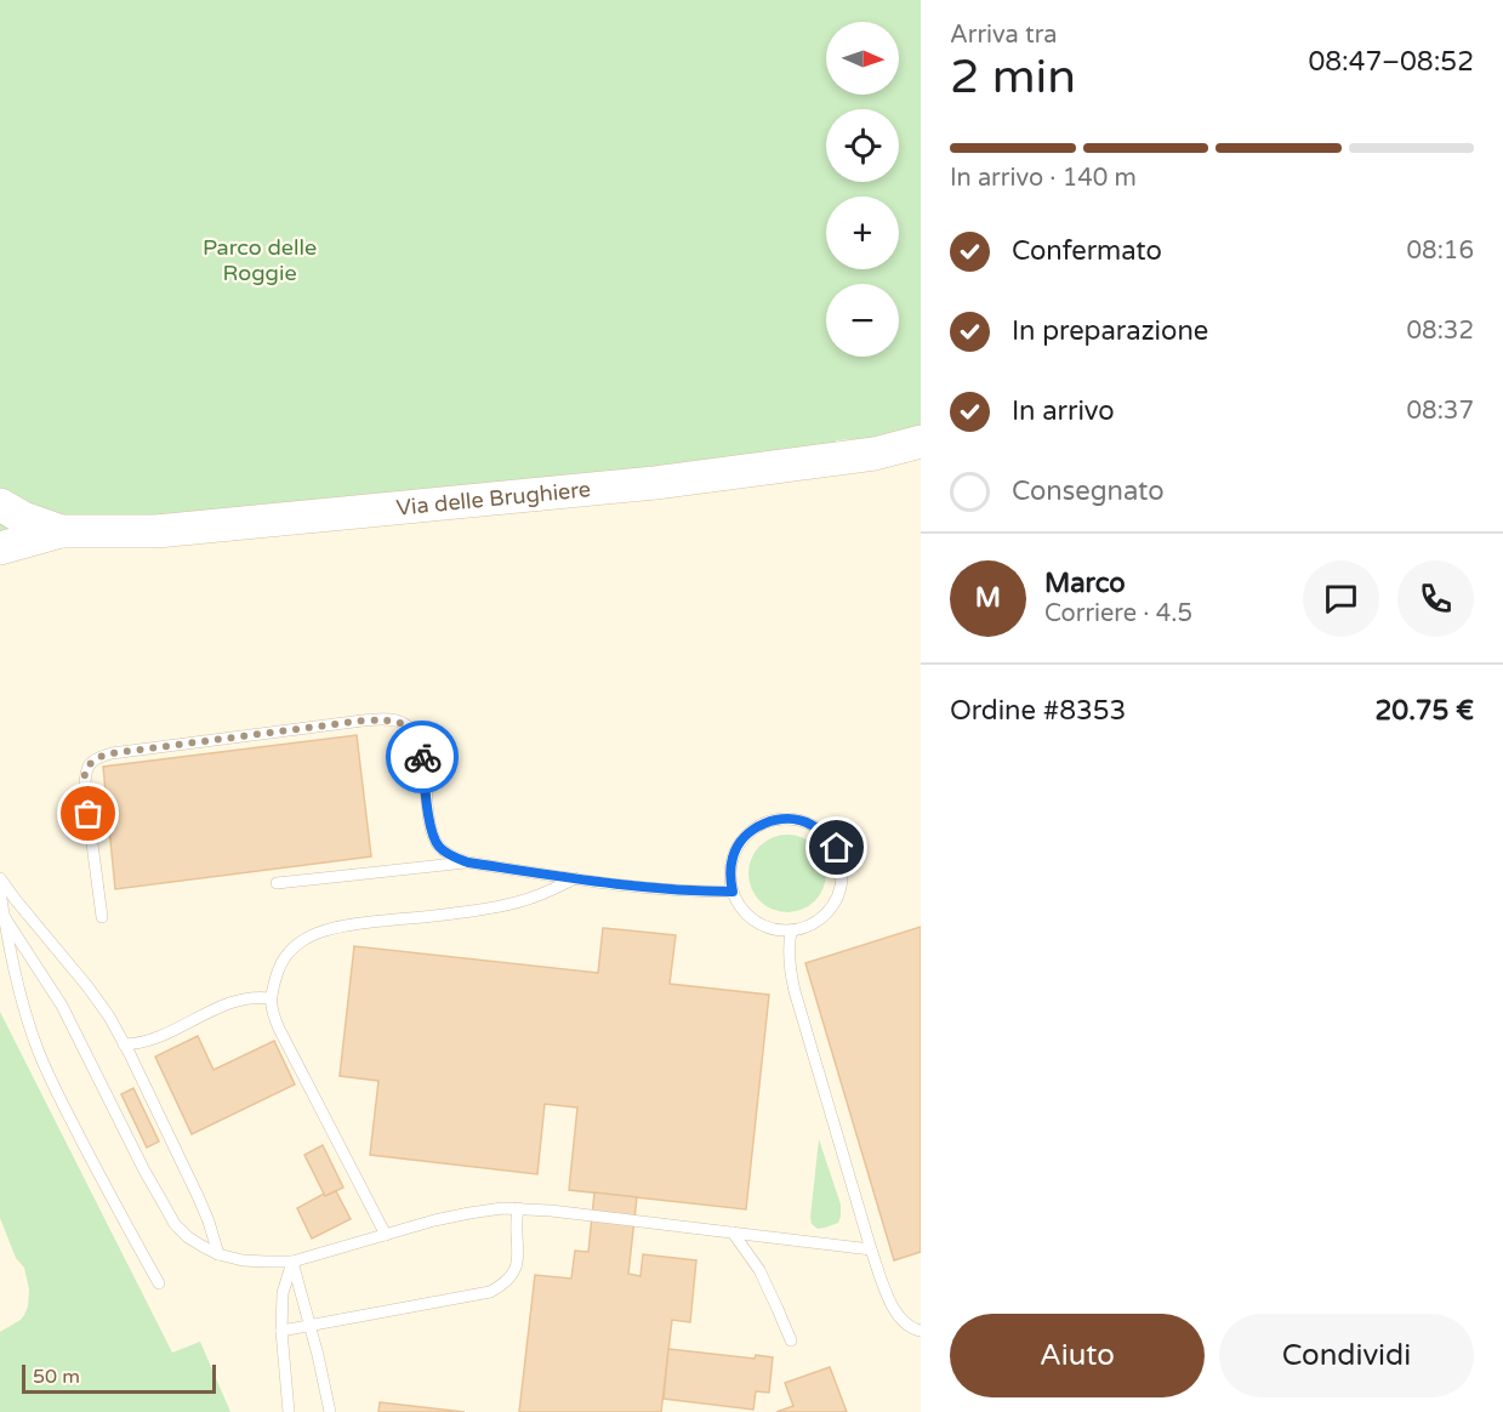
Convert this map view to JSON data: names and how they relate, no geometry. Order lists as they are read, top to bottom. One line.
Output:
{"streets":{"street":["Via delle Brughiere"]},"parks":["Parco delle Roggie"],"scale_bar":"50 m","north":"right","page":{"heading":["2 min","Arriva tra","08:47–08:52"],"panel":["Marco","Corriere · 4.5","Ordine #8353","20.75 €"],"map_buttons":["+","−"],"bar":"In arrivo · 140 m","list":[["Confermato","08:16"],["In preparazione","08:32"],["In arrivo","08:37"],"Consegnato"],"round":"M","buttons":["Aiuto","Condividi"],"scale":"50 m"}}
